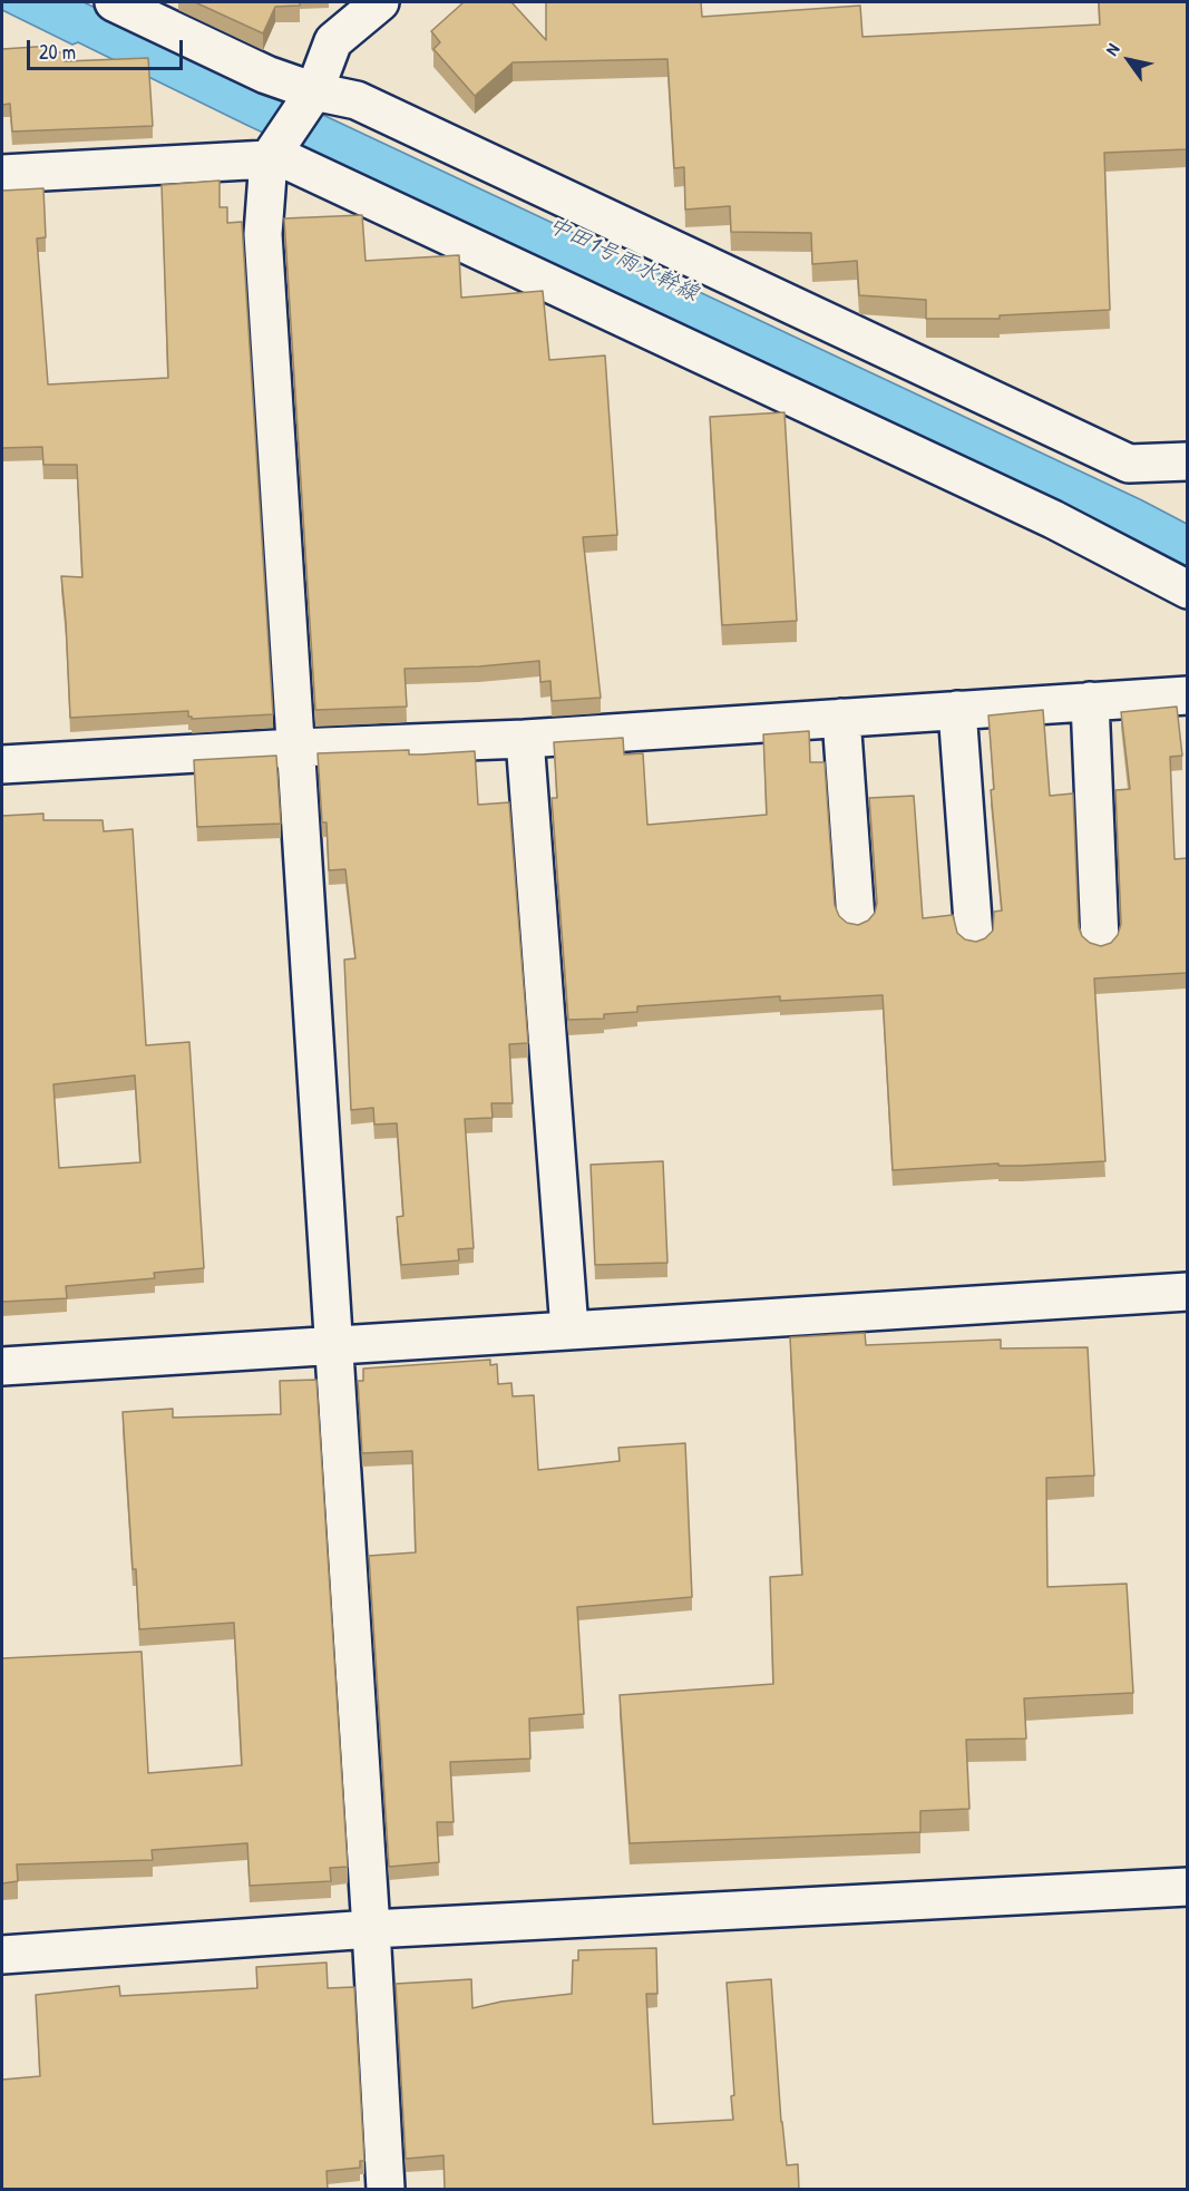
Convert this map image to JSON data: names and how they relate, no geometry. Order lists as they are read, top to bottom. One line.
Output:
{"water":["中田1号雨水幹線"],"scale_bar":"20 m","north":"top left"}
